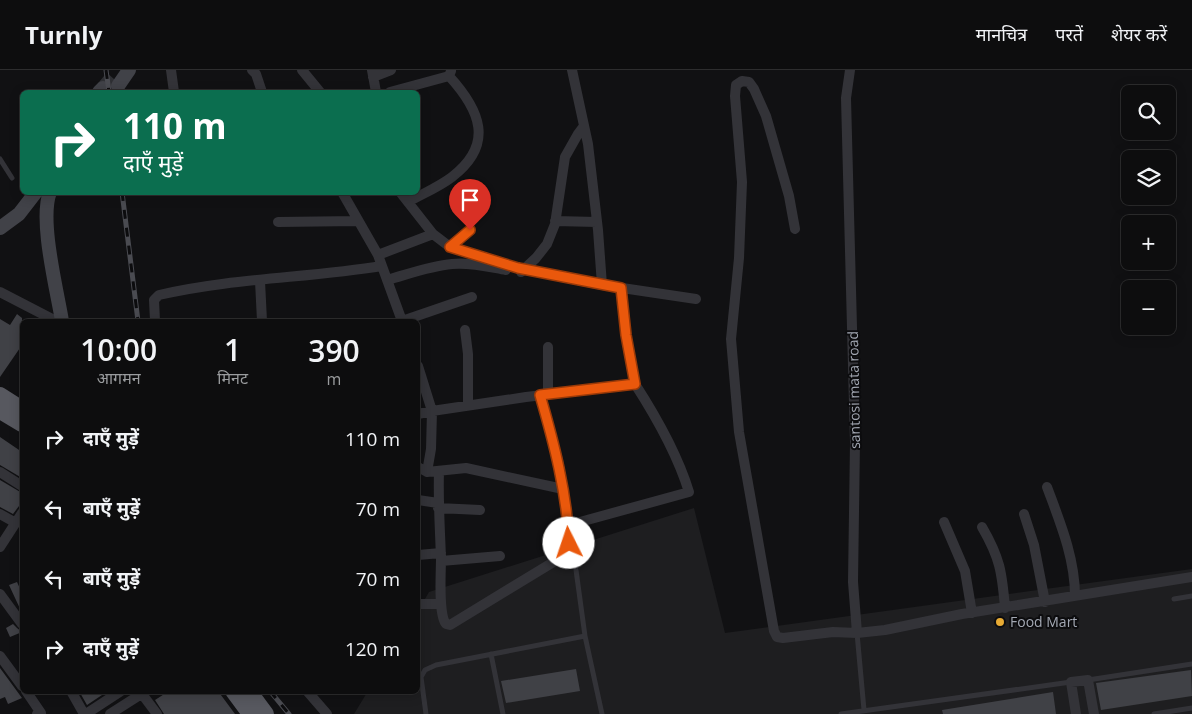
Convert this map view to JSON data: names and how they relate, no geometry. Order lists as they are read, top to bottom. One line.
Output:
{"streets":{"street":["santosi mata road"]},"places":["Food Mart"],"page":{"header":"Turnly","nav":["मानचित्र","परतें","शेयर करें"],"map_buttons":["+","−"],"turn":["110 m","दाएँ मुड़ें"],"eta":["10:00","आगमन","1","मिनट","390","m"],"list":[{"name":"दाएँ मुड़ें","value":"110 m"},{"name":"बाएँ मुड़ें","value":"70 m"},{"name":"बाएँ मुड़ें","value":"70 m"},{"name":"दाएँ मुड़ें","value":"120 m"}]}}
